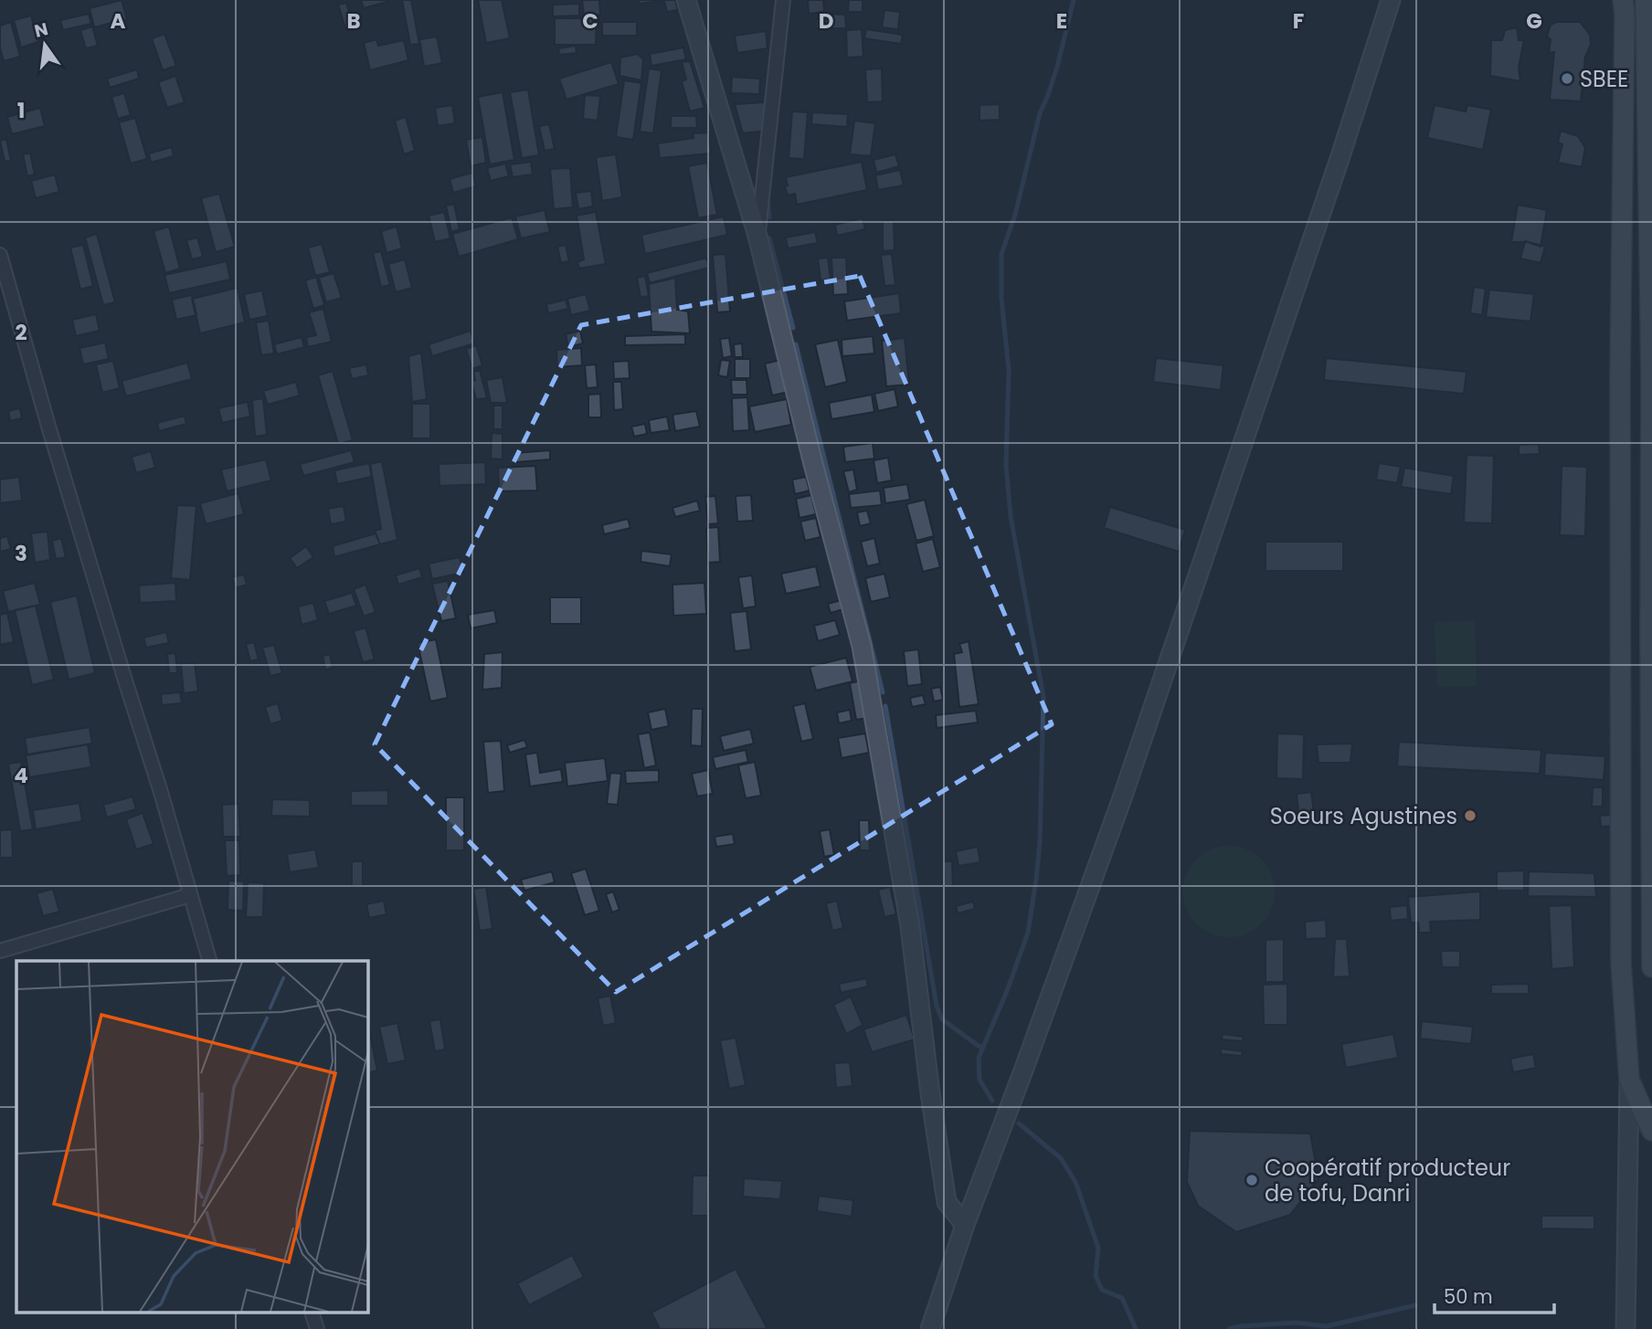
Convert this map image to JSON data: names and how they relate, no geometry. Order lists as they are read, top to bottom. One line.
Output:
{"places":["SBEE","Soeurs Agustines","Coopératif producteur de tofu, Danri"],"scale_bar":"50 m","north":"top","grid":{"columns":["A","B","C","D","E","F","G"],"rows":["1","2","3","4"]}}
